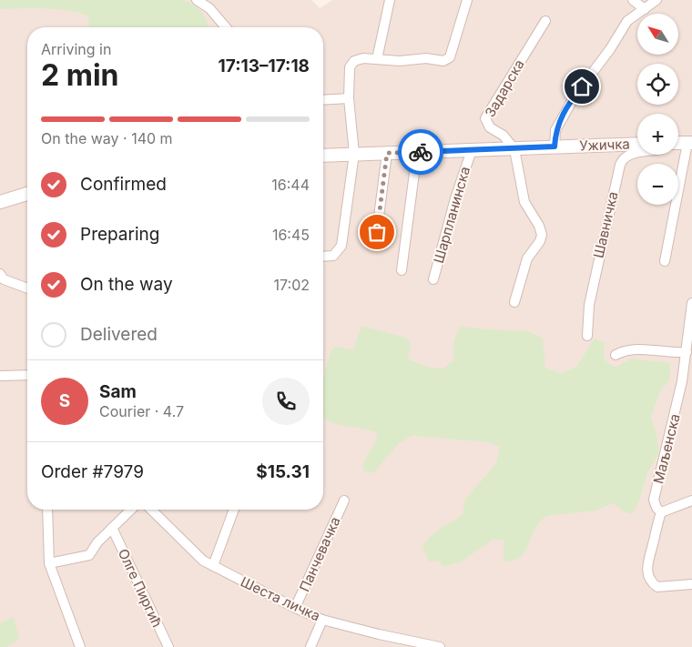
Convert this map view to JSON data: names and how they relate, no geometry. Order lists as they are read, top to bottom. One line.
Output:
{"streets":{"main road":["Ужичка"],"street":["Задарска","Шарпланинска","Шавничка","Маљенска","Панчевачка","Олге Пиргић","Шеста личка"]},"crossings":[["Задарска","Ужичка"],["Ужичка","Шарпланинска"],["Панчевачка","Шеста личка"]],"north":"top left","page":{"map_buttons":["+","−"],"heading":["2 min","Arriving in","17:13–17:18"],"panel":["Sam","Courier · 4.7","Order #7979","$15.31"],"bar":"On the way · 140 m","list":[["Confirmed","16:44"],["Preparing","16:45"],["On the way","17:02"],"Delivered"],"round":"S"}}
